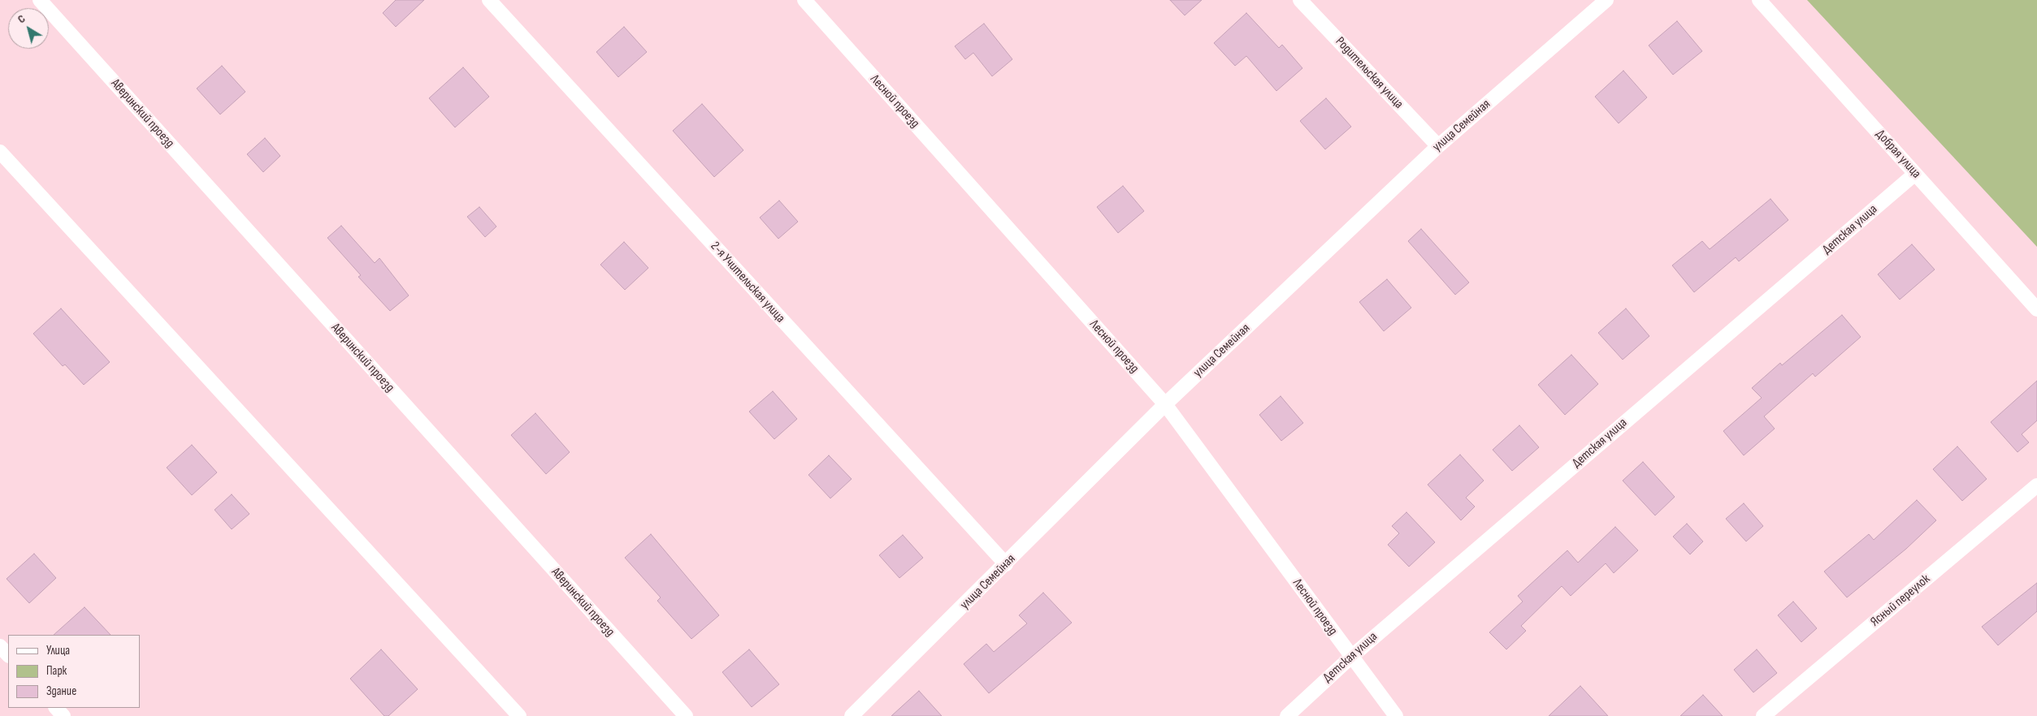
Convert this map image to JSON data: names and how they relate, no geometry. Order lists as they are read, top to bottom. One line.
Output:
{"streets":{"street":["Родительская улица","Лесной проезд","Аверинский проезд","улица Семейная","Добрая улица","Детская улица","2-я Учительская улица","Ясный переулок"]},"crossings":[["Родительская улица","улица Семейная"],["Лесной проезд","улица Семейная"],["Лесной проезд","Детская улица"],["улица Семейная","2-я Учительская улица"],["Добрая улица","Детская улица"]],"legend":["Улица","Парк","Здание"],"north":"top left"}
